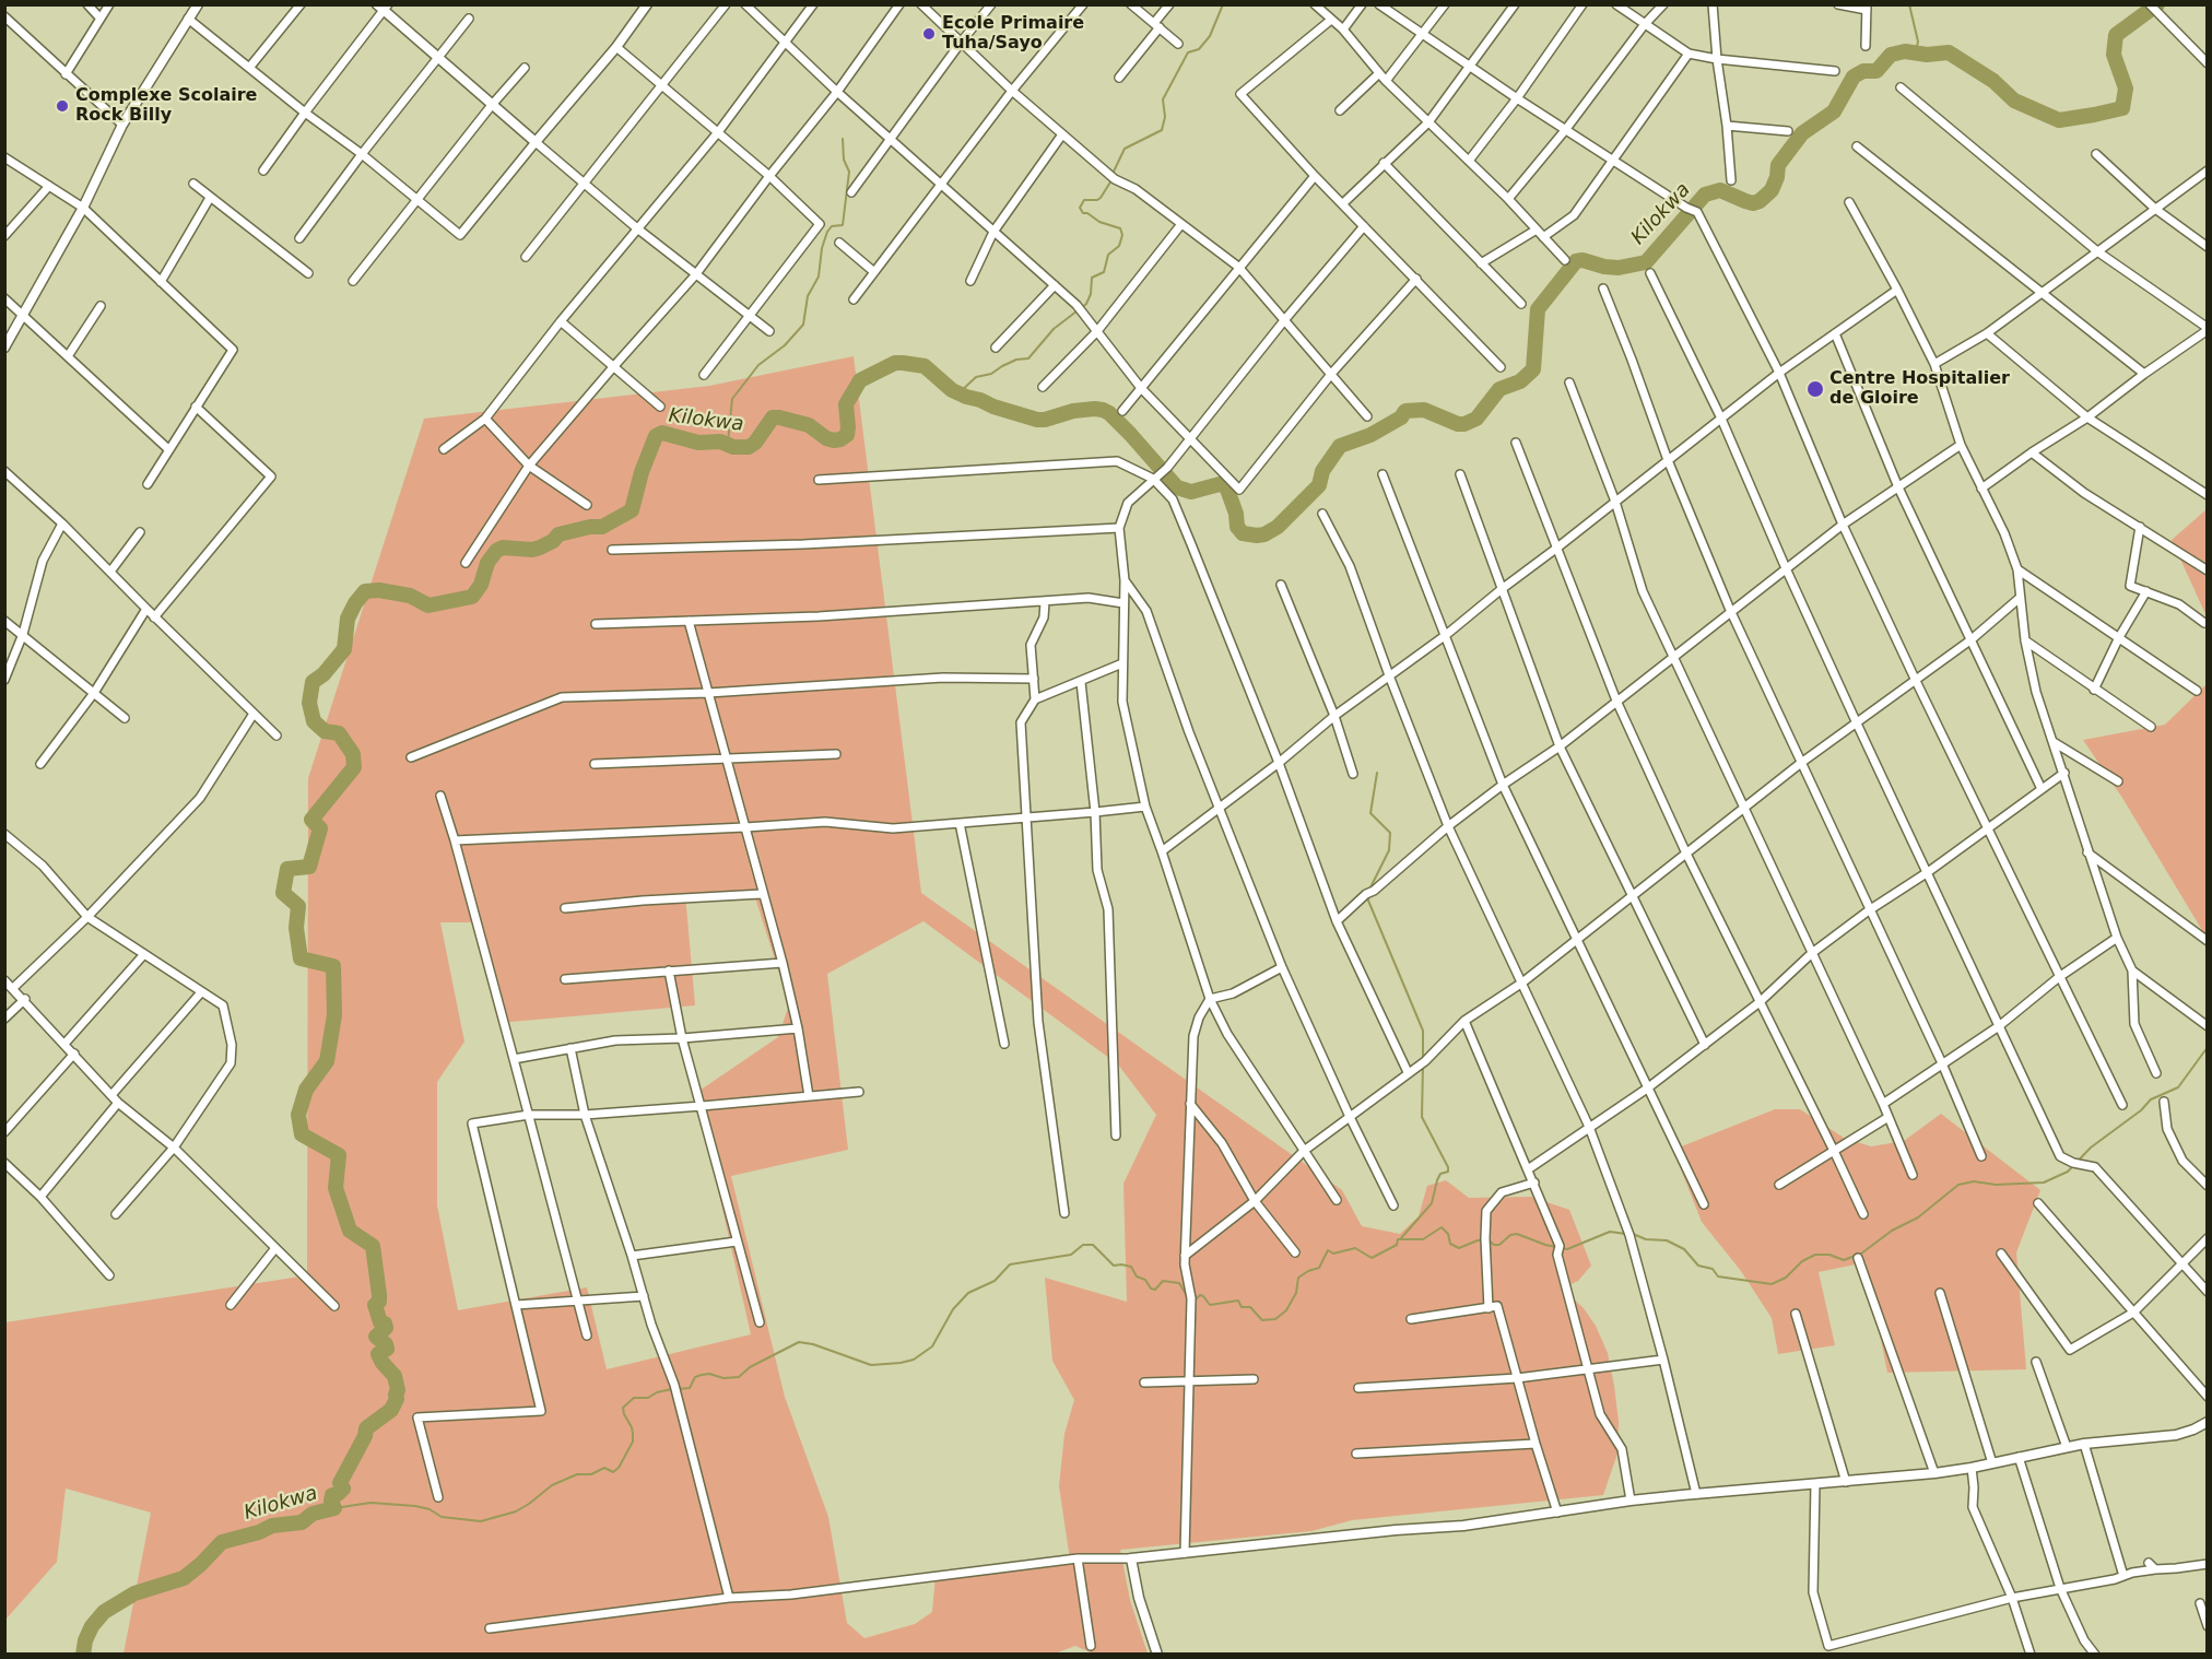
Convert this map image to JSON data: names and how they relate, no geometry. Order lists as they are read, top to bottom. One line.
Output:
{"water":["Kilokwa"],"places":["Ecole Primaire Tuha/Sayo","Complexe Scolaire Rock Billy","Centre Hospitalier de Gloire"]}
